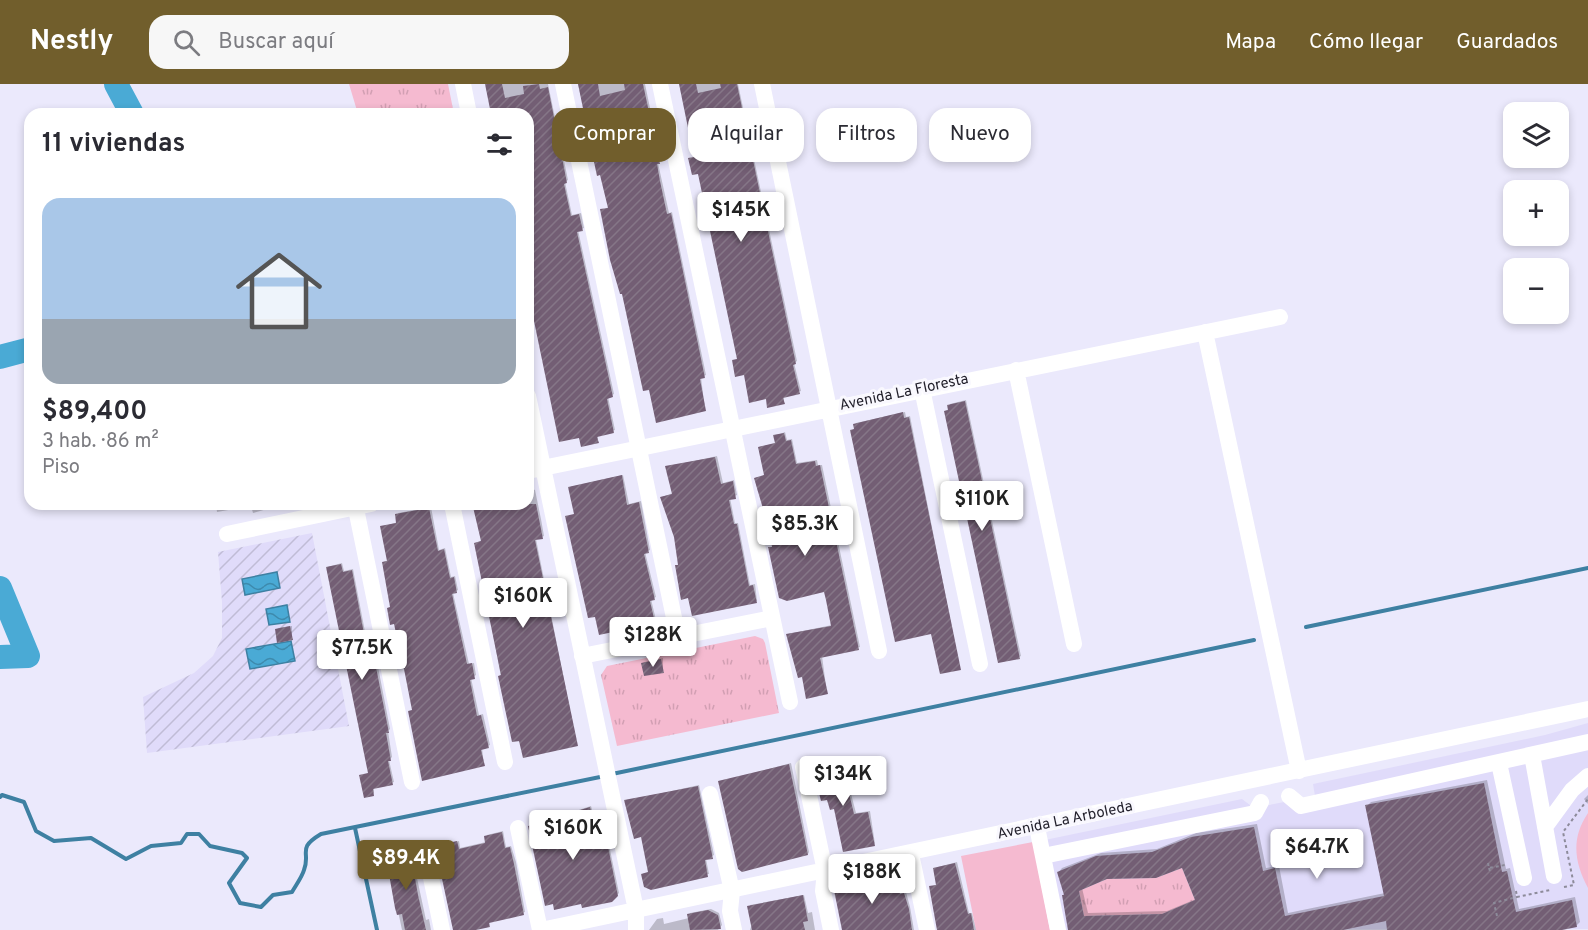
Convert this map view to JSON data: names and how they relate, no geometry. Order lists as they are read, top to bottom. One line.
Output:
{"streets":{"street":["Avenida La Floresta","Avenida La Arboleda"]},"page":{"header":"Nestly","search":"Buscar aquí","nav":["Mapa","Cómo llegar","Guardados"],"map_buttons":["+","−"],"chip":["Comprar","Alquilar","Filtros","Nuevo"],"heading":"11 viviendas","list":[{"name":"$89,400","note":"3 hab. · 86 m² · Piso"}],"price":["$145K","$110K","$85.3K","$160K","$128K","$77.5K","$134K","$160K","$64.7K","$89.4K","$188K"]}}
